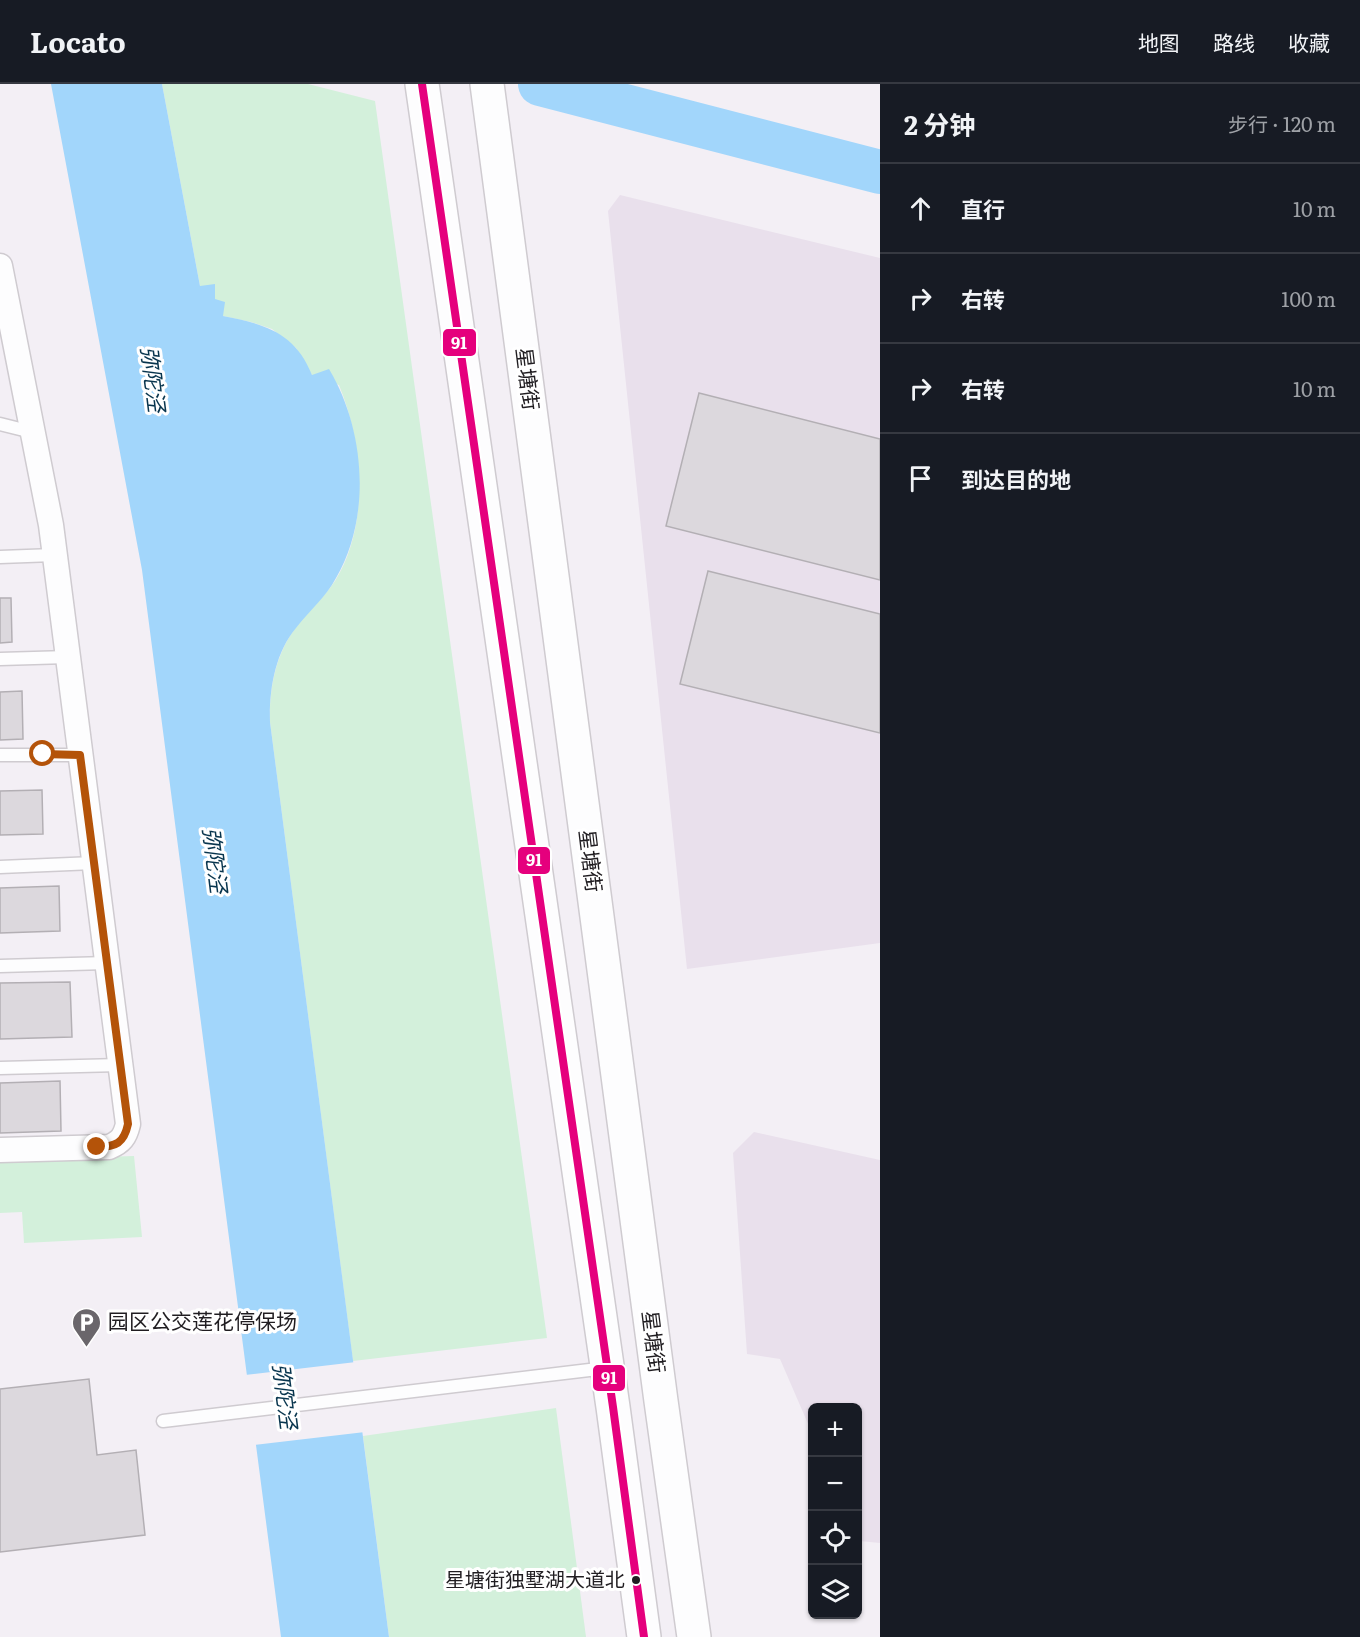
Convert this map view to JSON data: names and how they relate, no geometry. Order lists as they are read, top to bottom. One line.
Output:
{"streets":{"main road":["星塘街"]},"water":["弥陀泾"],"places":{"parking":["园区公交莲花停保场"],"other":["星塘街独墅湖大道北"]},"lines":["transit line 91"],"page":{"header":"Locato","nav":["地图","路线","收藏"],"heading":["2 分钟","步行 · 120 m"],"list":[["直行","10 m"],["右转","100 m"],["右转","10 m"],"到达目的地"],"map_buttons":["+","−"]}}
